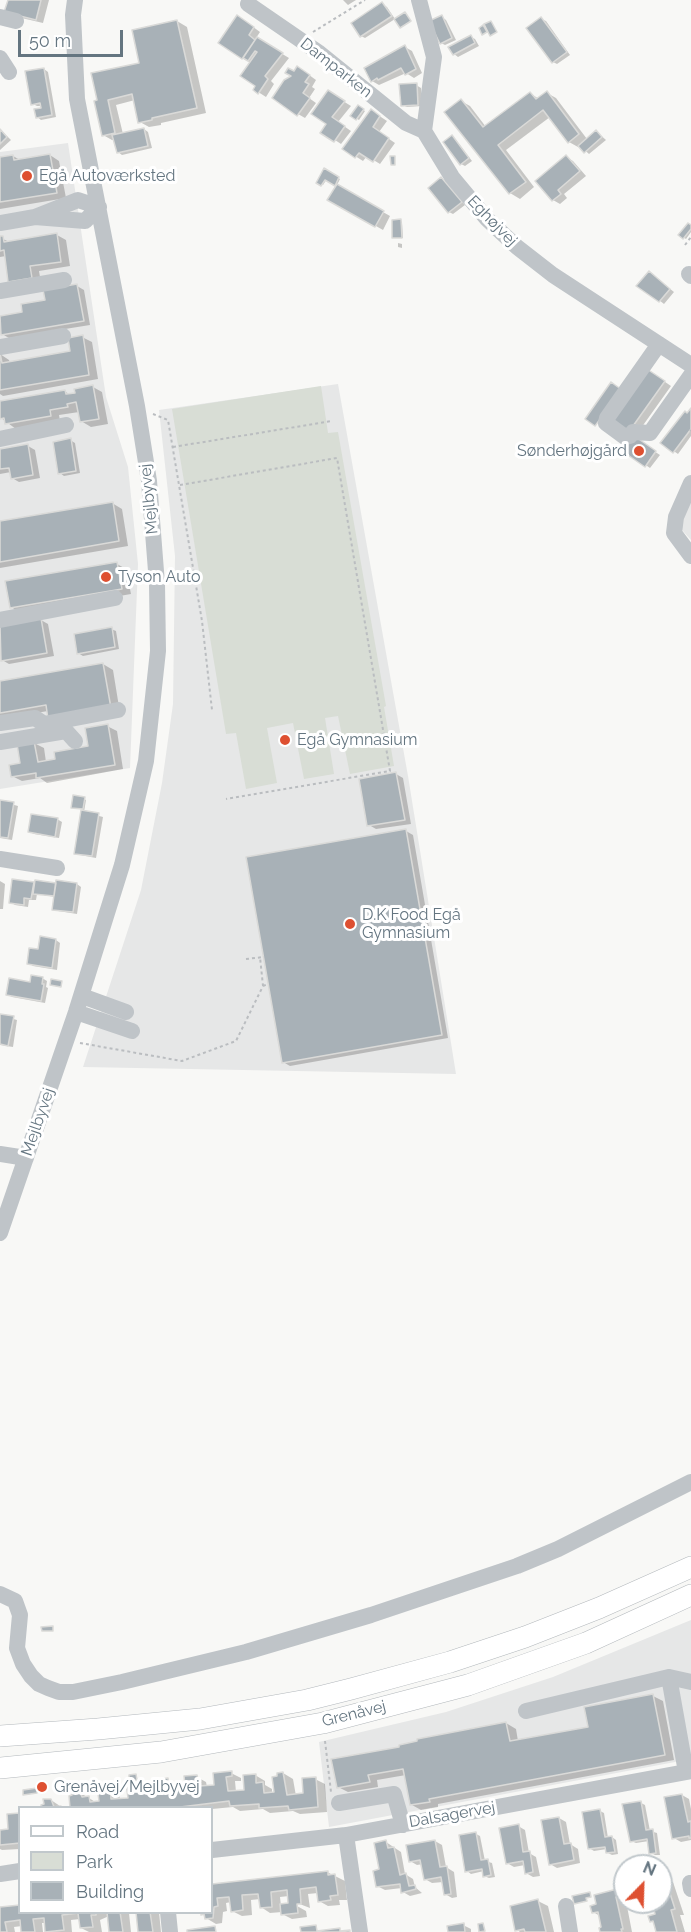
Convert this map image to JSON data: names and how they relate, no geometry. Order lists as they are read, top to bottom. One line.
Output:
{"streets":{"main road":["Grenåvej"],"street":["Damparken","Eghøjvej","Mejlbyvej","Dalsagervej"]},"crossings":[["Damparken","Eghøjvej"]],"places":["Egå Autoværksted","Sønderhøjgård","Tyson Auto","Egå Gymnasium","D.K Food Egå Gymnasium","Grenåvej/Mejlbyvej"],"legend":["Road","Park","Building"],"scale_bar":"50 m","north":"top right"}
